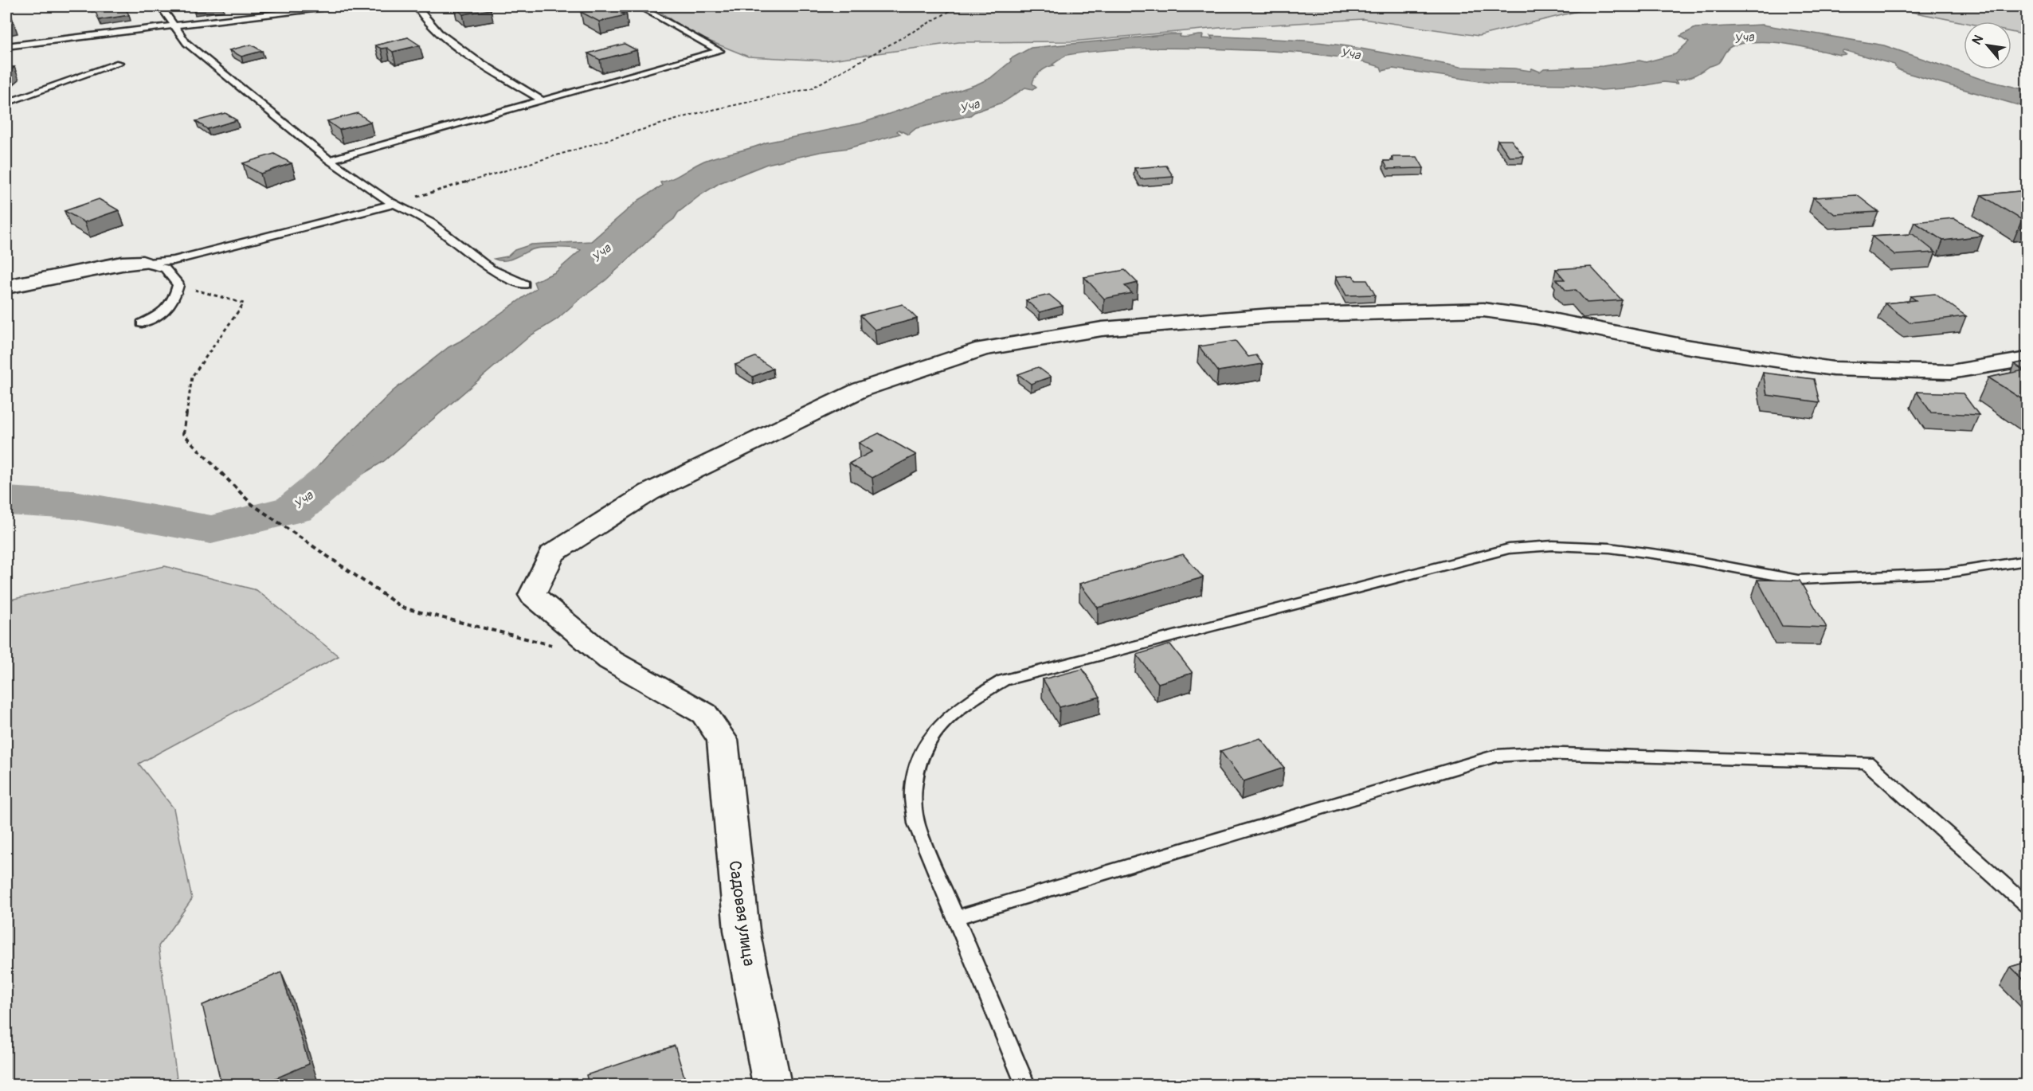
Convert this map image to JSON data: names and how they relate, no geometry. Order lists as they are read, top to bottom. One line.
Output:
{"streets":{"street":["Садовая улица"]},"water":["Уча"],"north":"top left"}
